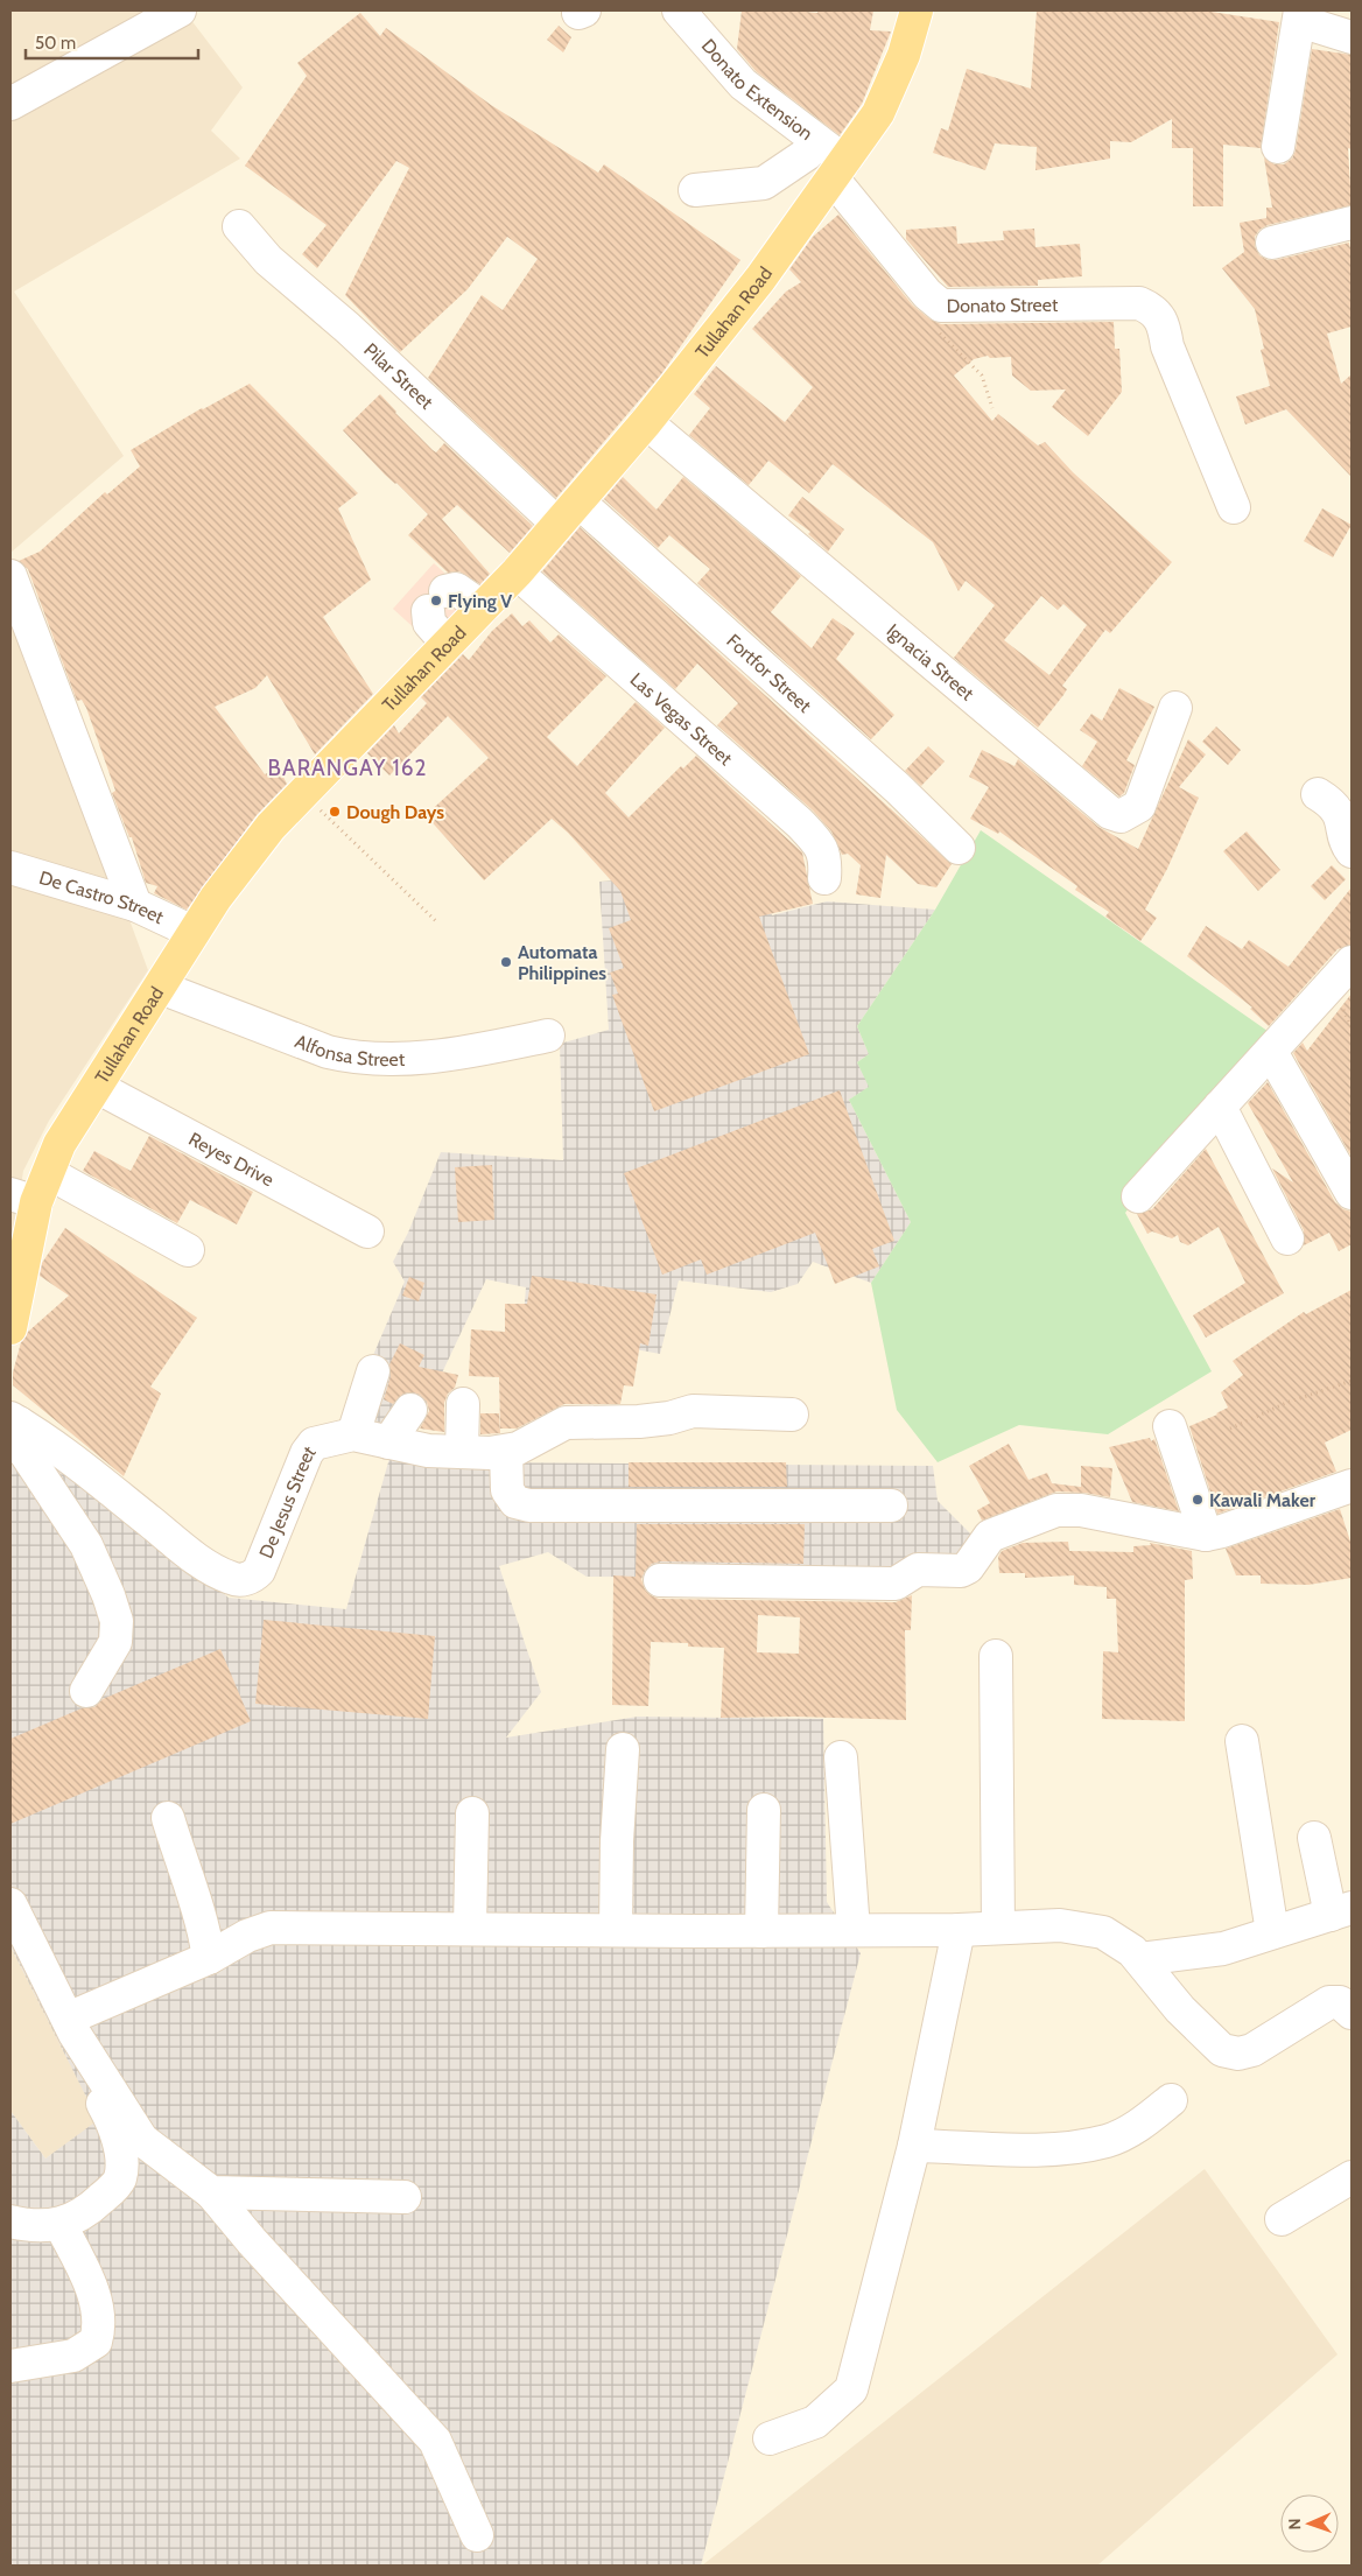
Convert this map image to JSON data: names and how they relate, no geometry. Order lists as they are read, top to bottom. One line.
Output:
{"streets":{"main road":["Tullahan Road"],"street":["Donato Extension","Donato Street","Pilar Street","Ignacia Street","Fortfor Street","Las Vegas Street","De Castro Street","Alfonsa Street","Reyes Drive","De Jesus Street"]},"crossings":[["Donato Extension","Donato Street"],["Donato Extension","Tullahan Road"],["Donato Street","Tullahan Road"],["Tullahan Road","Pilar Street"],["Tullahan Road","Ignacia Street"],["Tullahan Road","Fortfor Street"],["Tullahan Road","Las Vegas Street"],["Tullahan Road","De Castro Street"],["Tullahan Road","Alfonsa Street"],["Tullahan Road","Reyes Drive"],["Pilar Street","Fortfor Street"]],"districts":["BARANGAY 162"],"places":["Flying V","Dough Days","Automata Philippines","Kawali Maker"],"scale_bar":"50 m","north":"left"}
